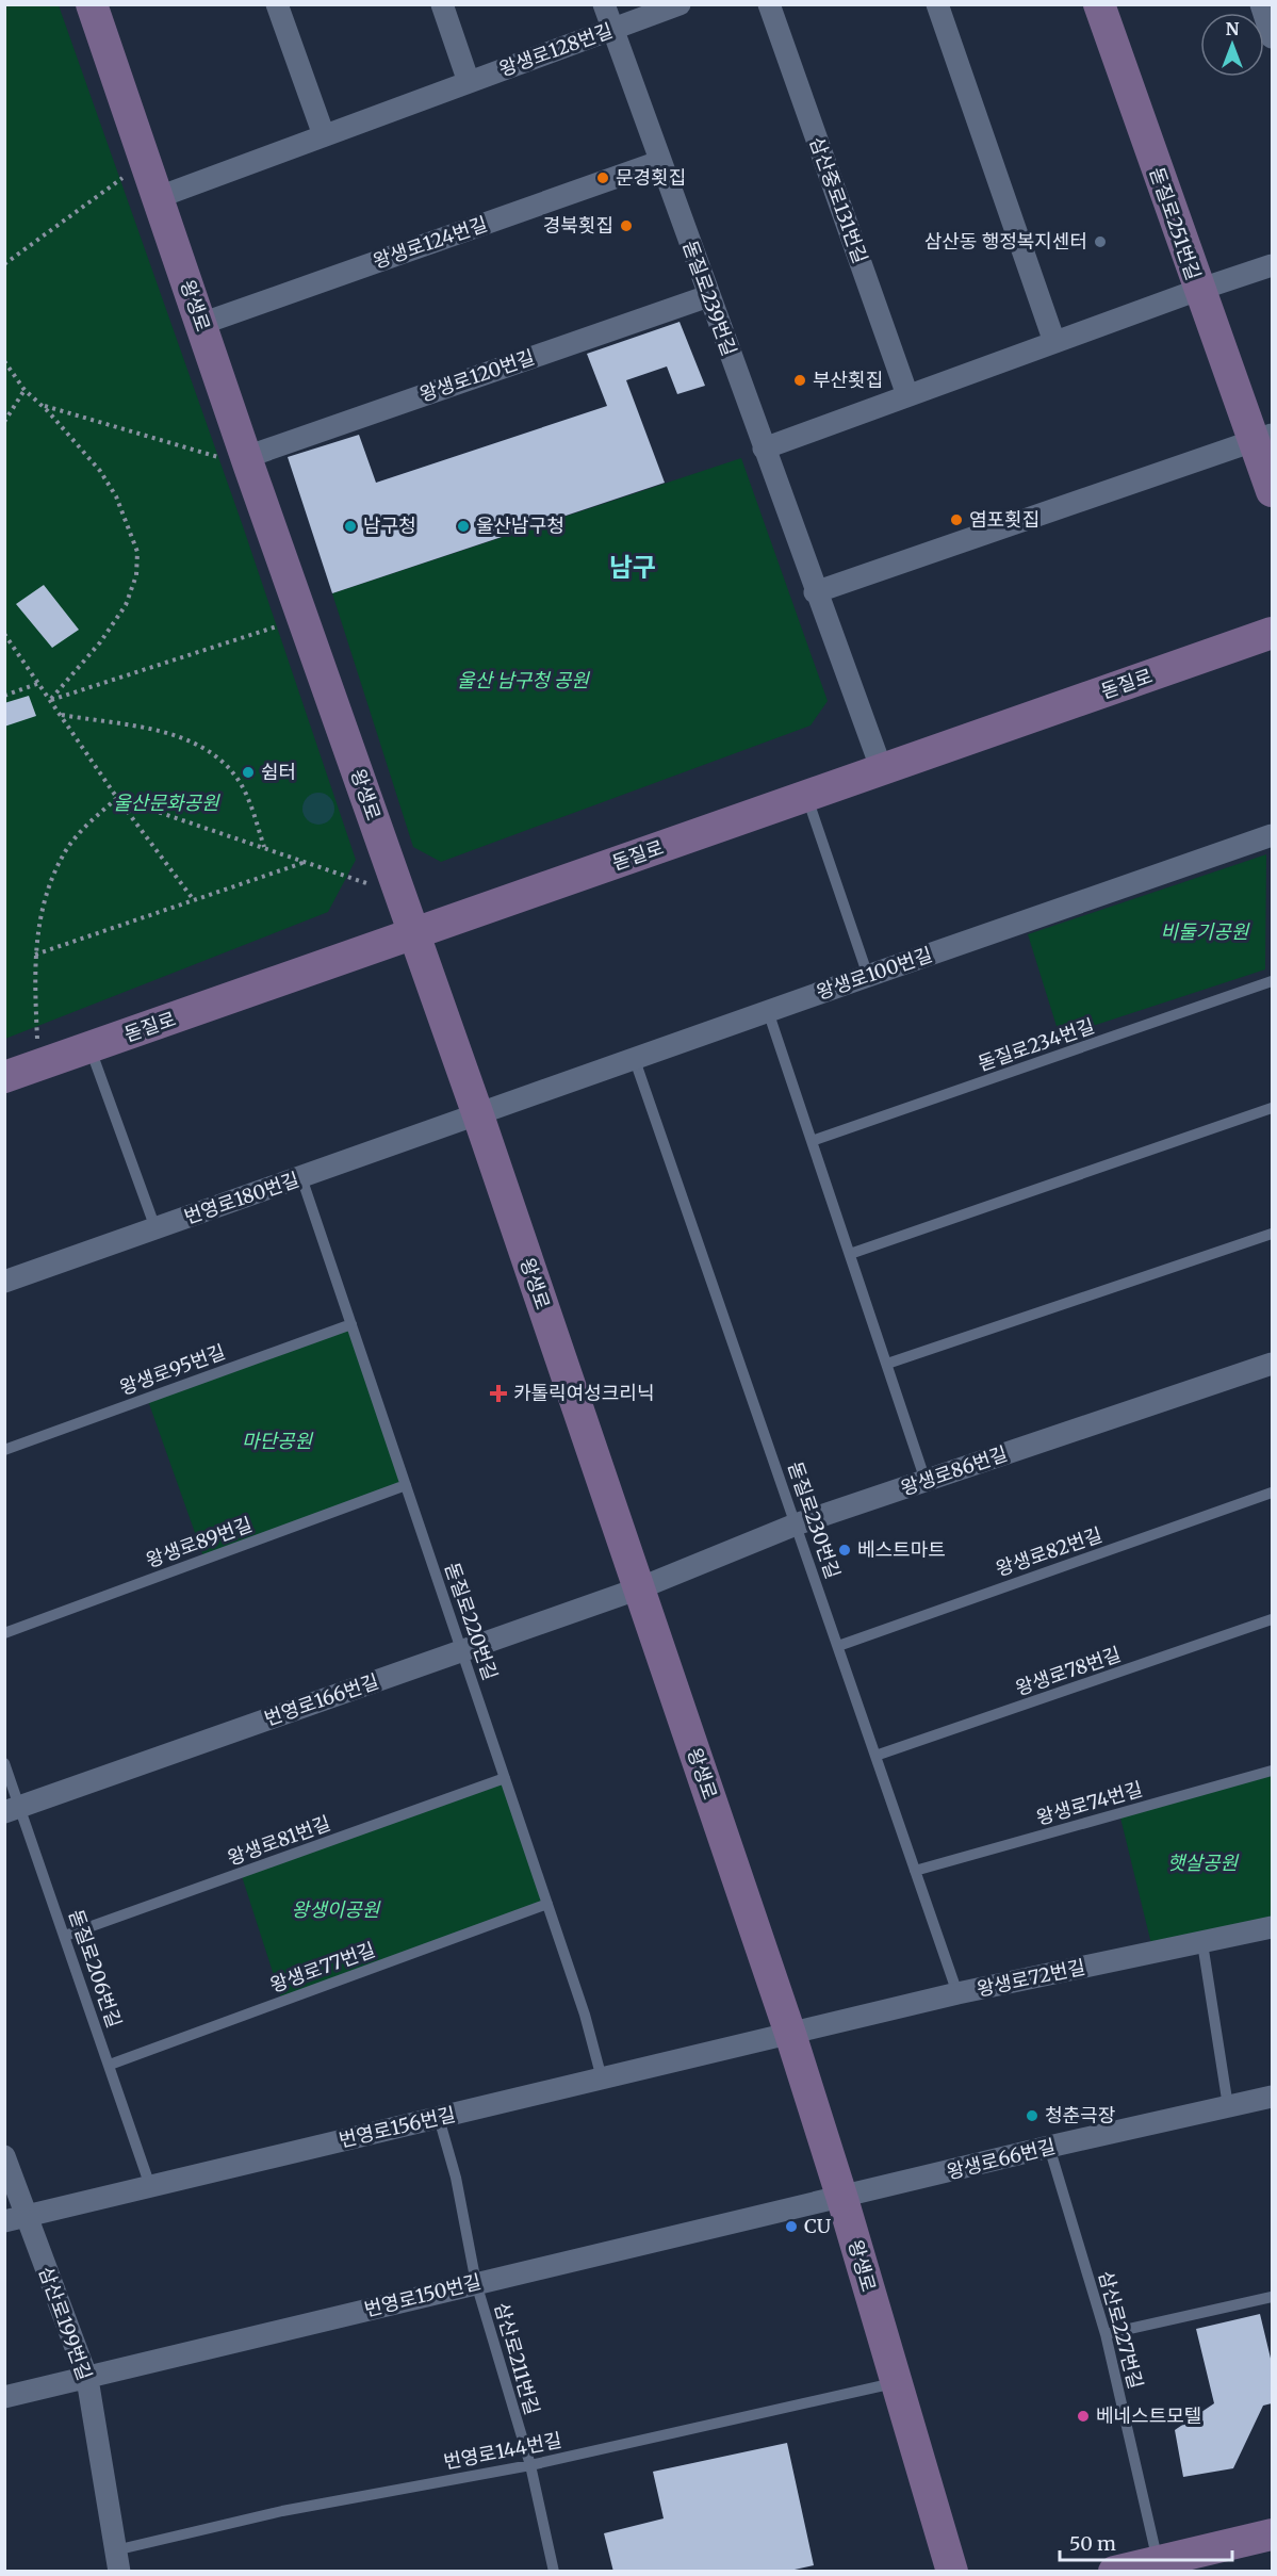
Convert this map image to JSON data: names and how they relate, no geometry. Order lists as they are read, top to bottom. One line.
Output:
{"streets":{"main road":["돋질로251번길","왕생로","돋질로"],"street":["왕생로128번길","삼산중로131번길","왕생로124번길","돋질로239번길","왕생로120번길","왕생로100번길","번영로180번길","왕생로86번길","번영로166번길","왕생로72번길","번영로156번길","왕생로66번길","번영로150번길","삼산로199번길"],"lane":["돋질로234번길","왕생로95번길","돋질로230번길","왕생로89번길","왕생로82번길","돋질로220번길","왕생로78번길","왕생로74번길","왕생로81번길","왕생로77번길","돋질로206번길","삼산로227번길","삼산로211번길","번영로144번길"]},"crossings":[["왕생로128번길","돋질로239번길"],["왕생로128번길","왕생로"],["왕생로124번길","돋질로239번길"],["왕생로124번길","왕생로"],["돋질로239번길","왕생로120번길"],["돋질로239번길","돋질로"],["왕생로","왕생로120번길"],["왕생로","돋질로"],["왕생로","왕생로100번길"],["왕생로","번영로180번길"],["왕생로","왕생로86번길"],["왕생로","번영로166번길"],["왕생로","왕생로72번길"],["왕생로","번영로156번길"],["왕생로","왕생로66번길"],["왕생로","번영로150번길"],["왕생로","번영로144번길"],["왕생로100번길","번영로180번길"],["왕생로100번길","돋질로230번길"],["번영로180번길","돋질로220번길"],["왕생로95번길","돋질로220번길"],["왕생로86번길","돋질로230번길"],["왕생로86번길","번영로166번길"],["돋질로230번길","왕생로82번길"],["돋질로230번길","왕생로78번길"],["돋질로230번길","왕생로74번길"],["돋질로230번길","왕생로72번길"],["왕생로89번길","돋질로220번길"],["돋질로220번길","번영로166번길"],["돋질로220번길","왕생로81번길"],["돋질로220번길","왕생로77번길"],["돋질로220번길","번영로156번길"],["번영로166번길","돋질로206번길"],["왕생로81번길","돋질로206번길"],["왕생로77번길","돋질로206번길"],["돋질로206번길","번영로156번길"],["왕생로72번길","번영로156번길"],["번영로156번길","삼산로199번길"],["번영로156번길","삼산로211번길"],["왕생로66번길","번영로150번길"],["왕생로66번길","삼산로227번길"],["번영로150번길","삼산로199번길"],["번영로150번길","삼산로211번길"],["삼산로199번길","번영로144번길"],["삼산로211번길","번영로144번길"]],"districts":["남구"],"parks":["울산 남구청 공원","울산문화공원","비둘기공원","마단공원","햇살공원","왕생이공원"],"places":{"other":["문경횟집","경북횟집","삼산동 행정복지센터","부산횟집","염포횟집","남구청","울산남구청","쉼터","베스트마트","청춘극장","CU","베네스트모텔"],"health":["카톨릭여성크리닉"]},"scale_bar":"50 m","north":"top"}
